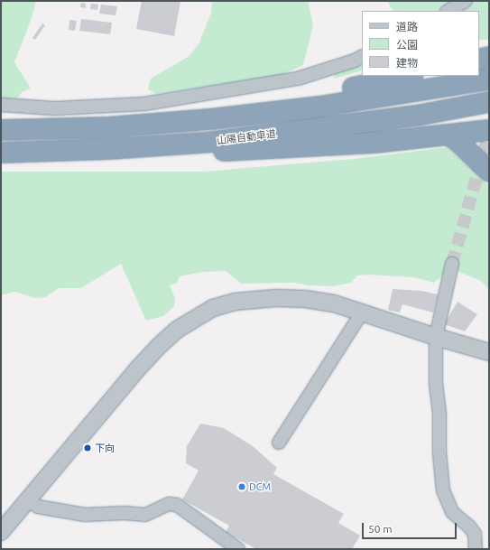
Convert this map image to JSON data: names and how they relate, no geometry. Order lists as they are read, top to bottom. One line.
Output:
{"streets":{"highway":["山陽自動車道"]},"places":["下向","DCM"],"legend":["道路","公園","建物"],"scale_bar":"50 m"}
